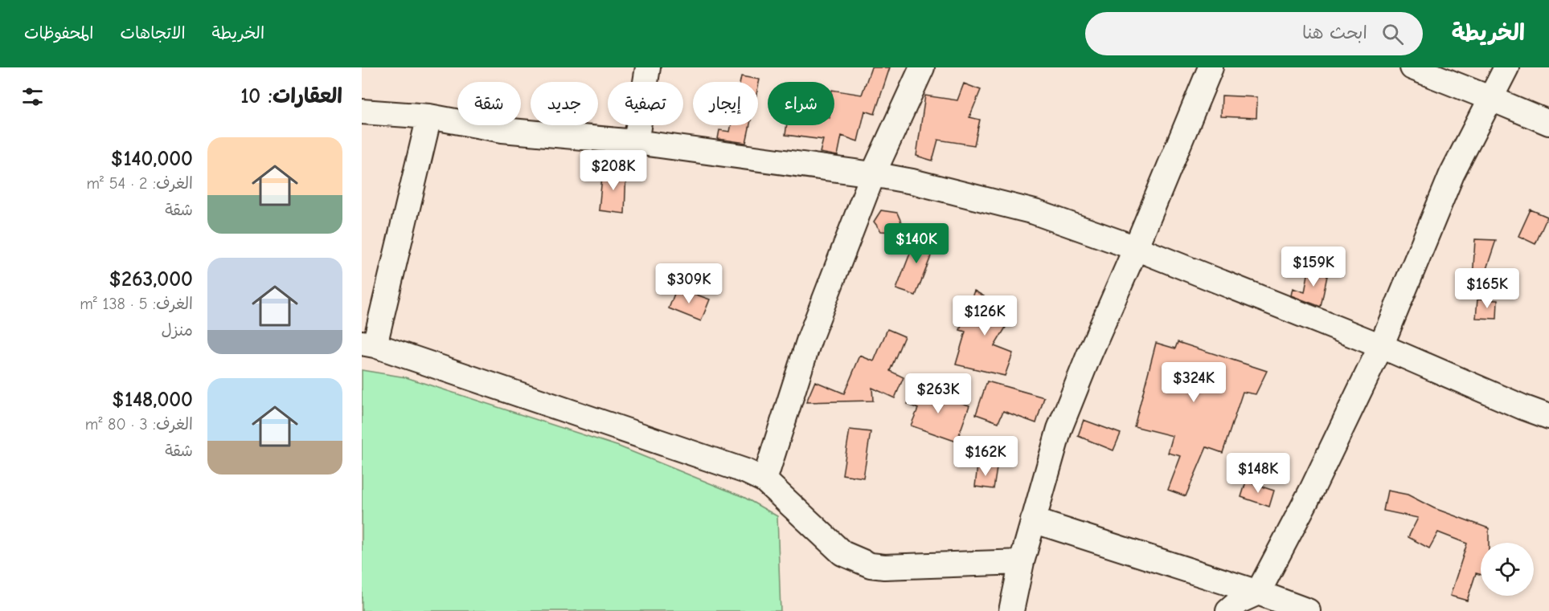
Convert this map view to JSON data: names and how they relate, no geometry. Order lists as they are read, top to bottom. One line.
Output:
{"page":{"header":"الخريطة","search":"ابحث هنا","nav":["الخريطة","الاتجاهات","المحفوظات"],"heading":"العقارات: 10","chip":["شراء","إيجار","تصفية","جديد","شقة"],"list":[{"name":"$140,000","note":"الغرف: 2 · 54 m² · شقة"},{"name":"$263,000","note":"الغرف: 5 · 138 m² · منزل"},{"name":"$148,000","note":"الغرف: 3 · 80 m² · شقة"}],"price":["$208K","$140K","$159K","$309K","$165K","$126K","$324K","$263K","$162K","$148K"]}}
